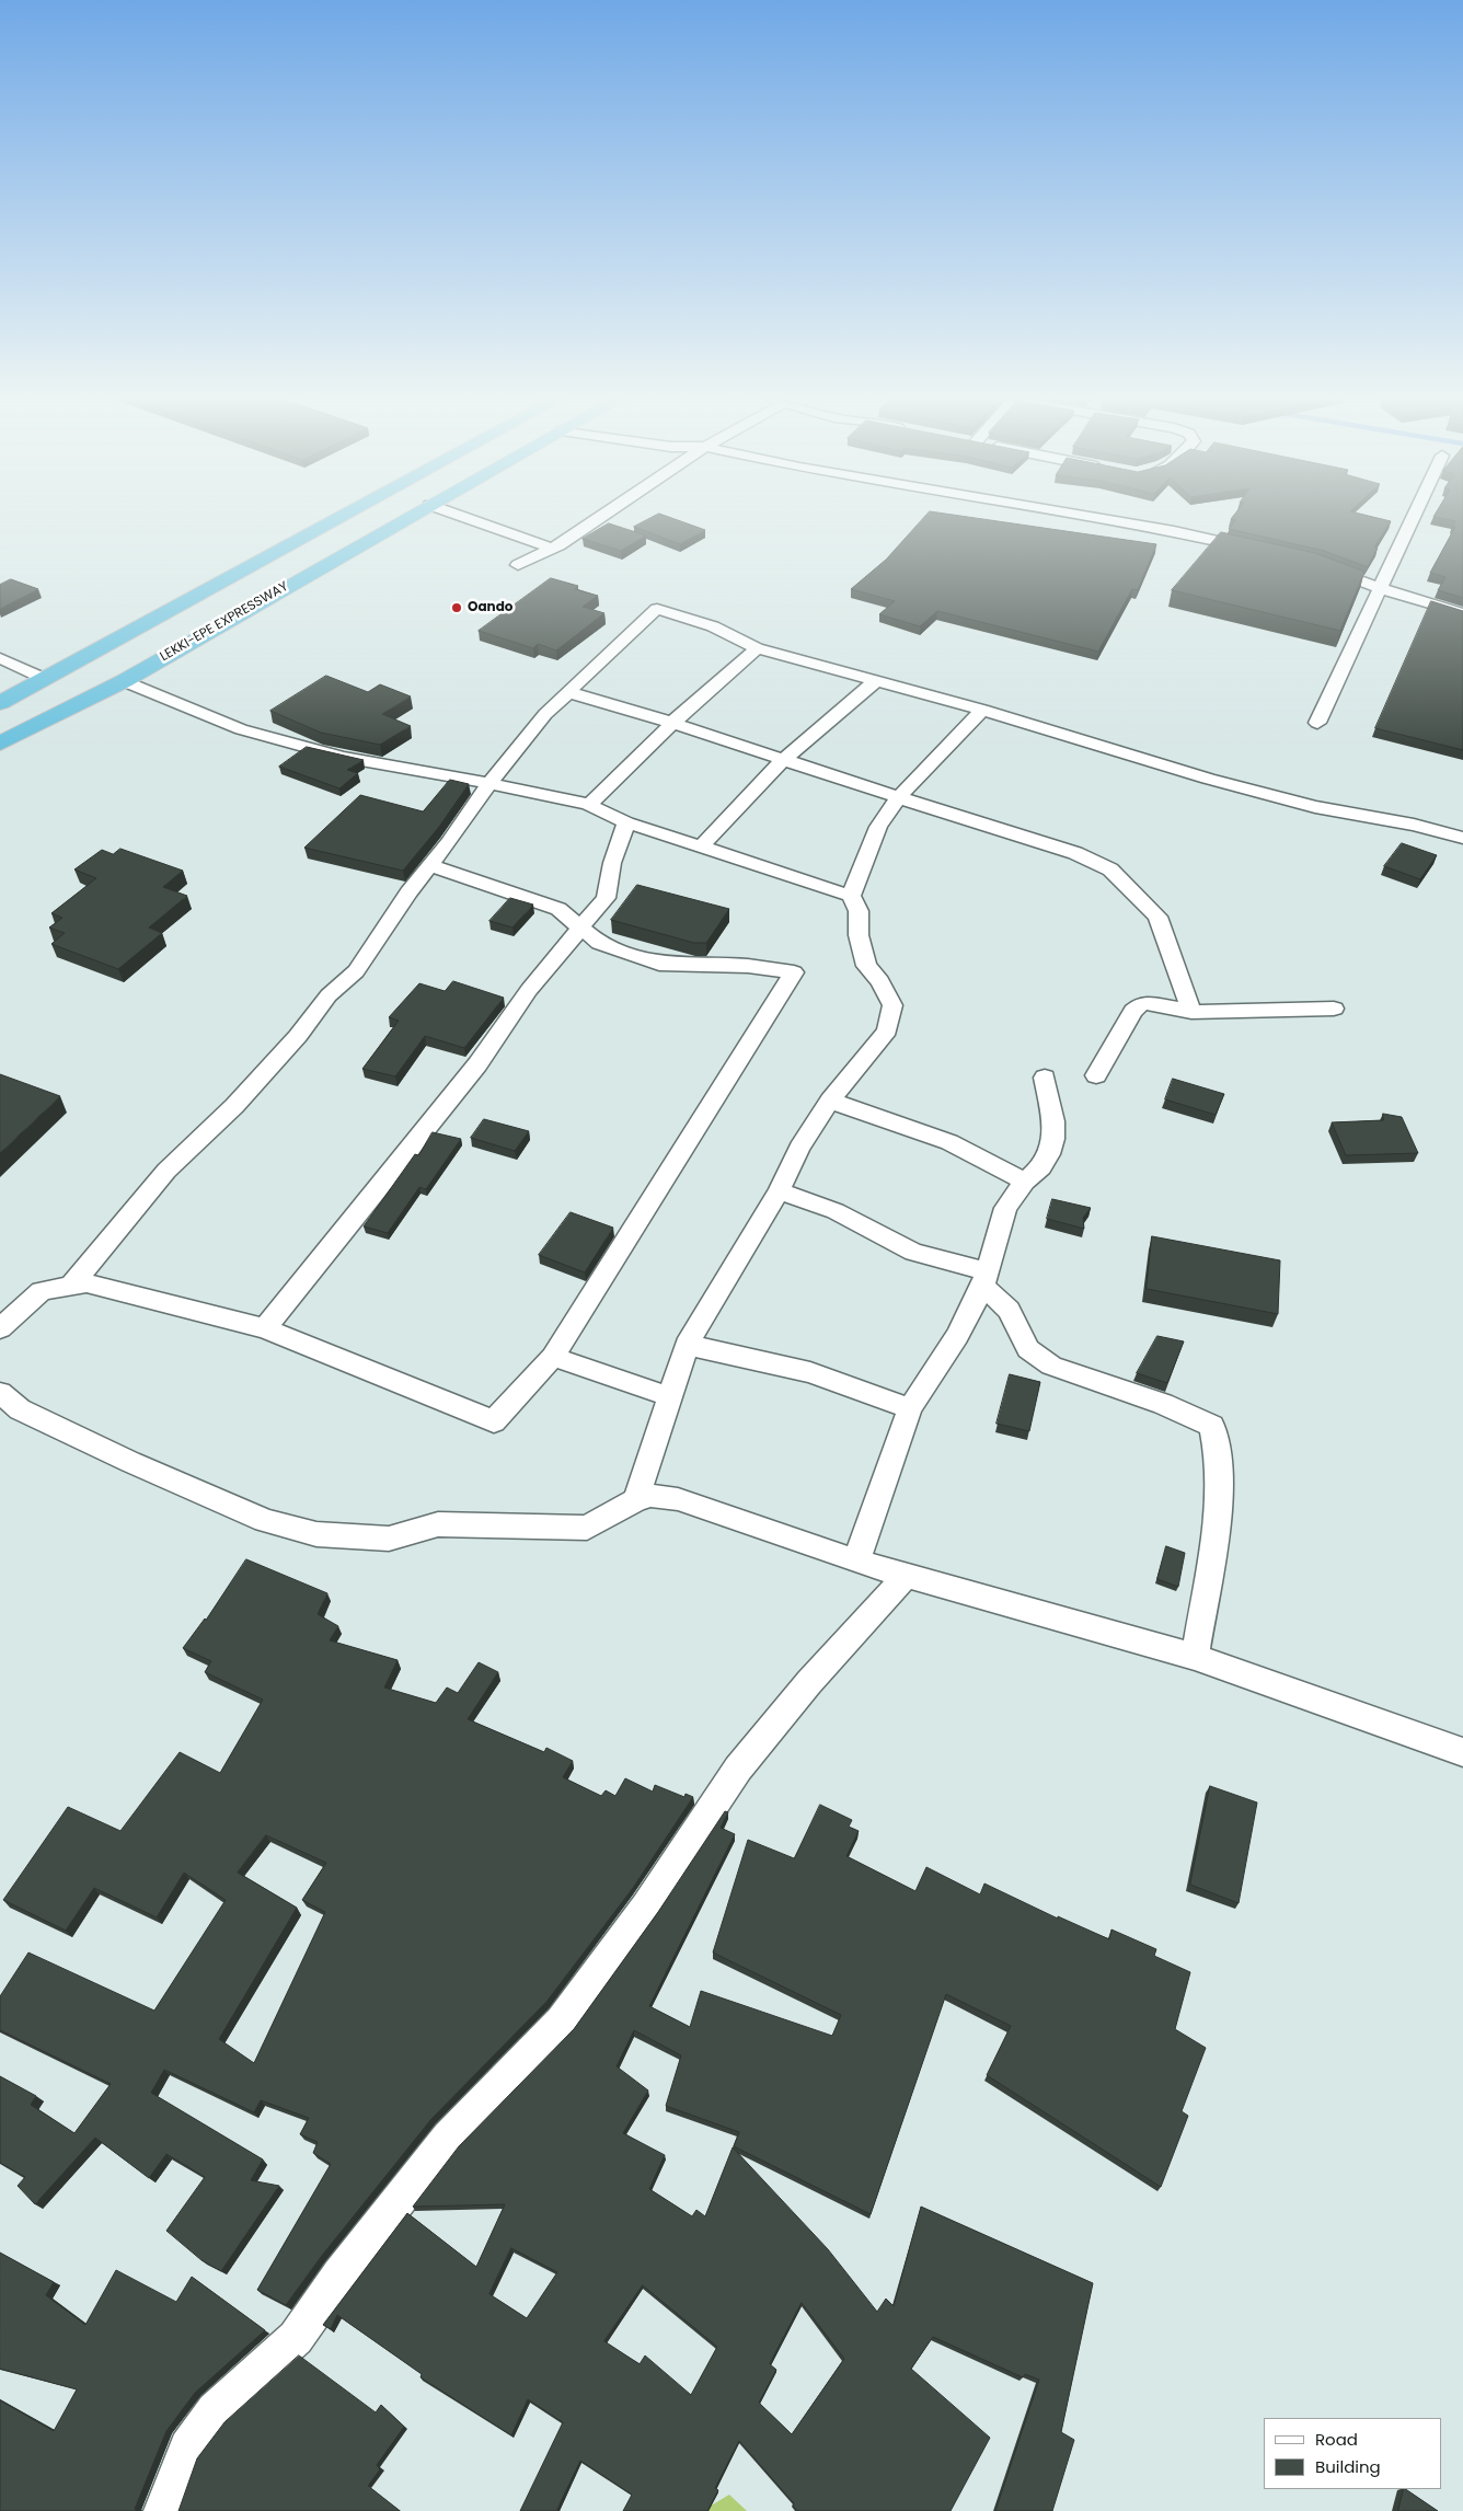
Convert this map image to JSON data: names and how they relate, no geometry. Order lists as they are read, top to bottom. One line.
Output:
{"streets":{"highway":["LEKKI-EPE EXPRESSWAY"]},"places":["Oando"],"legend":["Road","Building"]}
